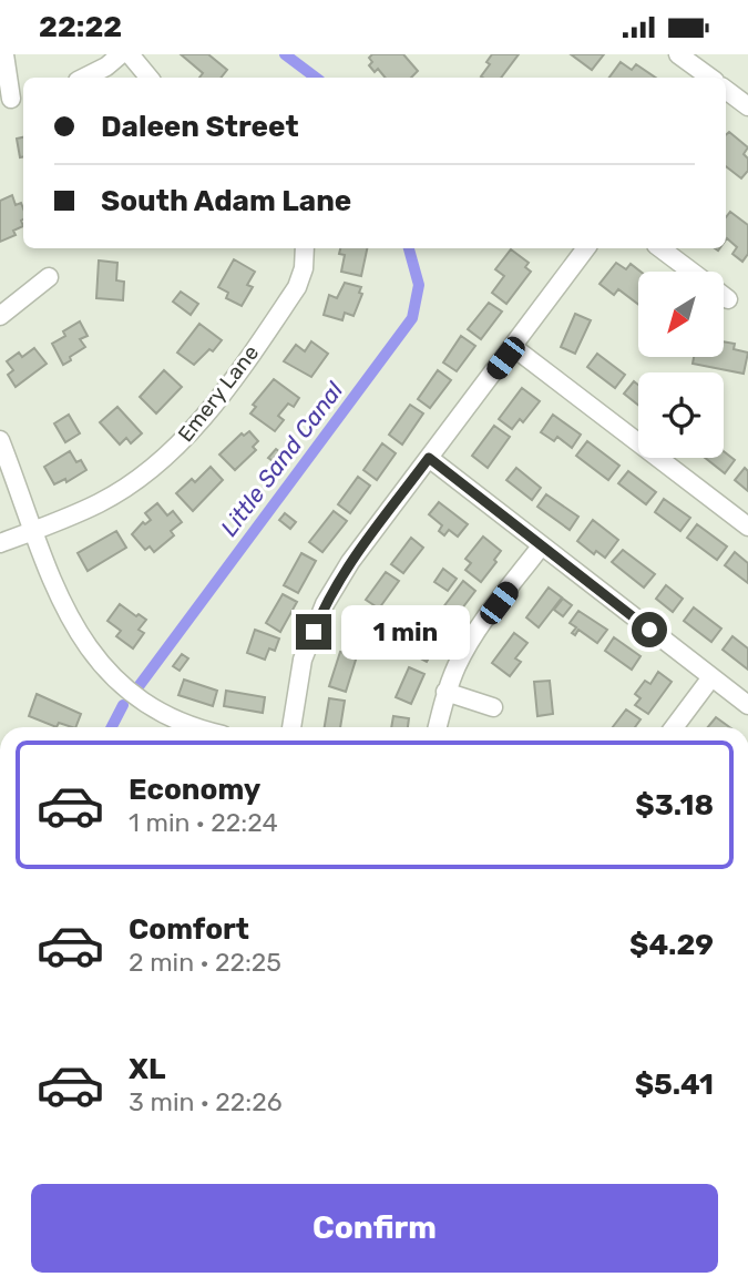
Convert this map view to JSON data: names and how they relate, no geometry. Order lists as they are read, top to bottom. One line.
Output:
{"streets":{"street":["Emery Lane"]},"water":["Little Sand Canal"],"north":"bottom left","page":{"status":"22:22","banner":["Daleen Street","South Adam Lane"],"bubble":"1 min","list":[{"name":"Economy","note":"1 min · 22:24","value":"$3.18"},{"name":"Comfort","note":"2 min · 22:25","value":"$4.29"},{"name":"XL","note":"3 min · 22:26","value":"$5.41"}],"buttons":"Confirm"}}
